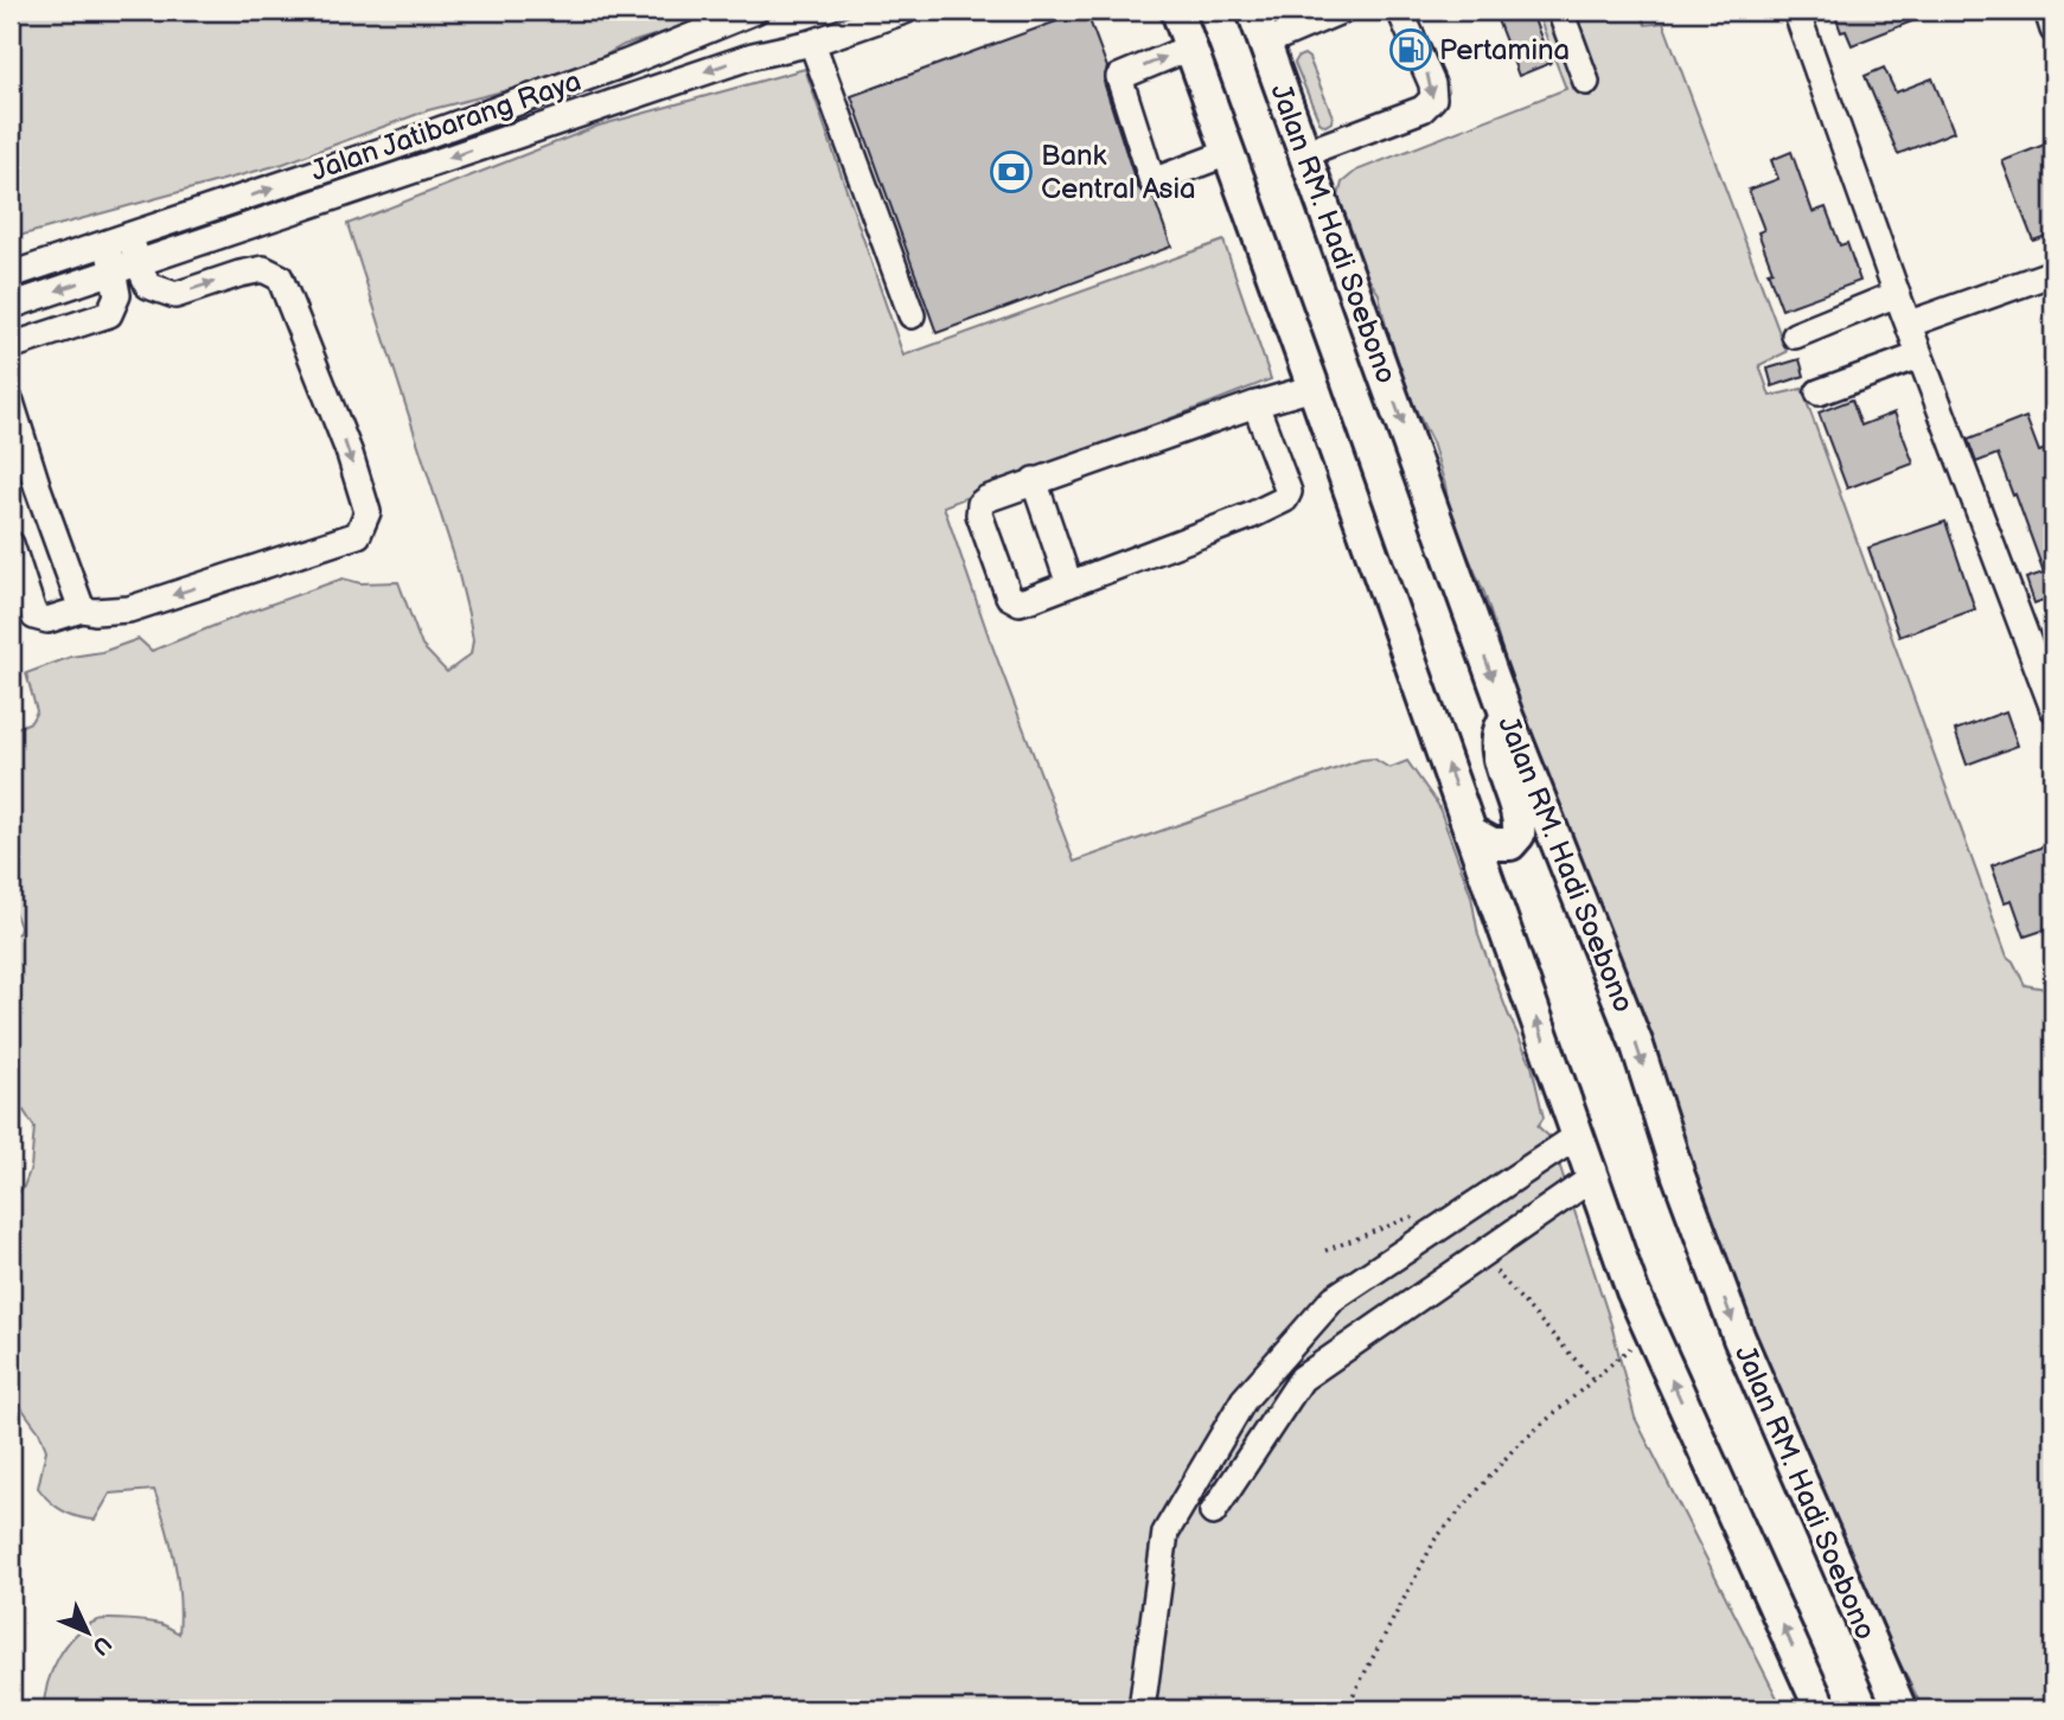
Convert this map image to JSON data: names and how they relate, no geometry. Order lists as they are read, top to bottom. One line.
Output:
{"streets":{"main road":["Jalan RM. Hadi Soebono"],"street":["Jalan Jatibarang Raya"]},"places":{"fuel station":["Pertamina"],"bank":["Bank Central Asia"]},"north":"bottom right"}
